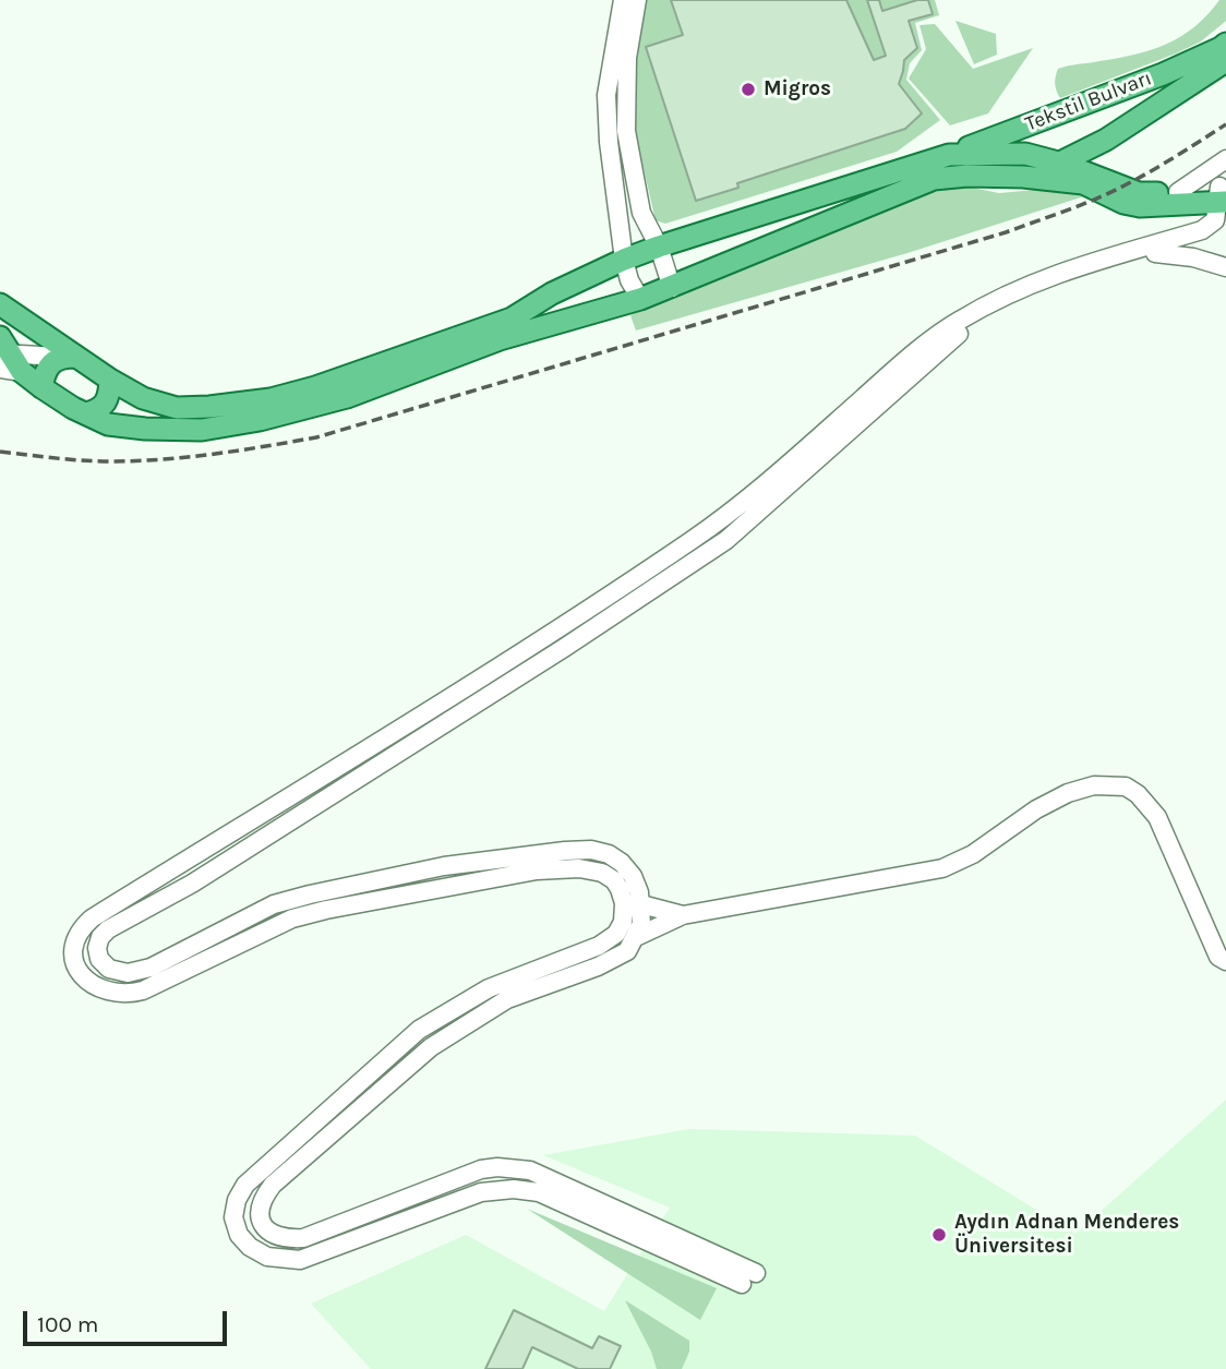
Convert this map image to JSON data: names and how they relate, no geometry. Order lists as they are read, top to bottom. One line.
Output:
{"streets":{"main road":["Tekstil Bulvarı"]},"places":["Migros","Aydın Adnan Menderes Üniversitesi"],"scale_bar":"100 m"}
